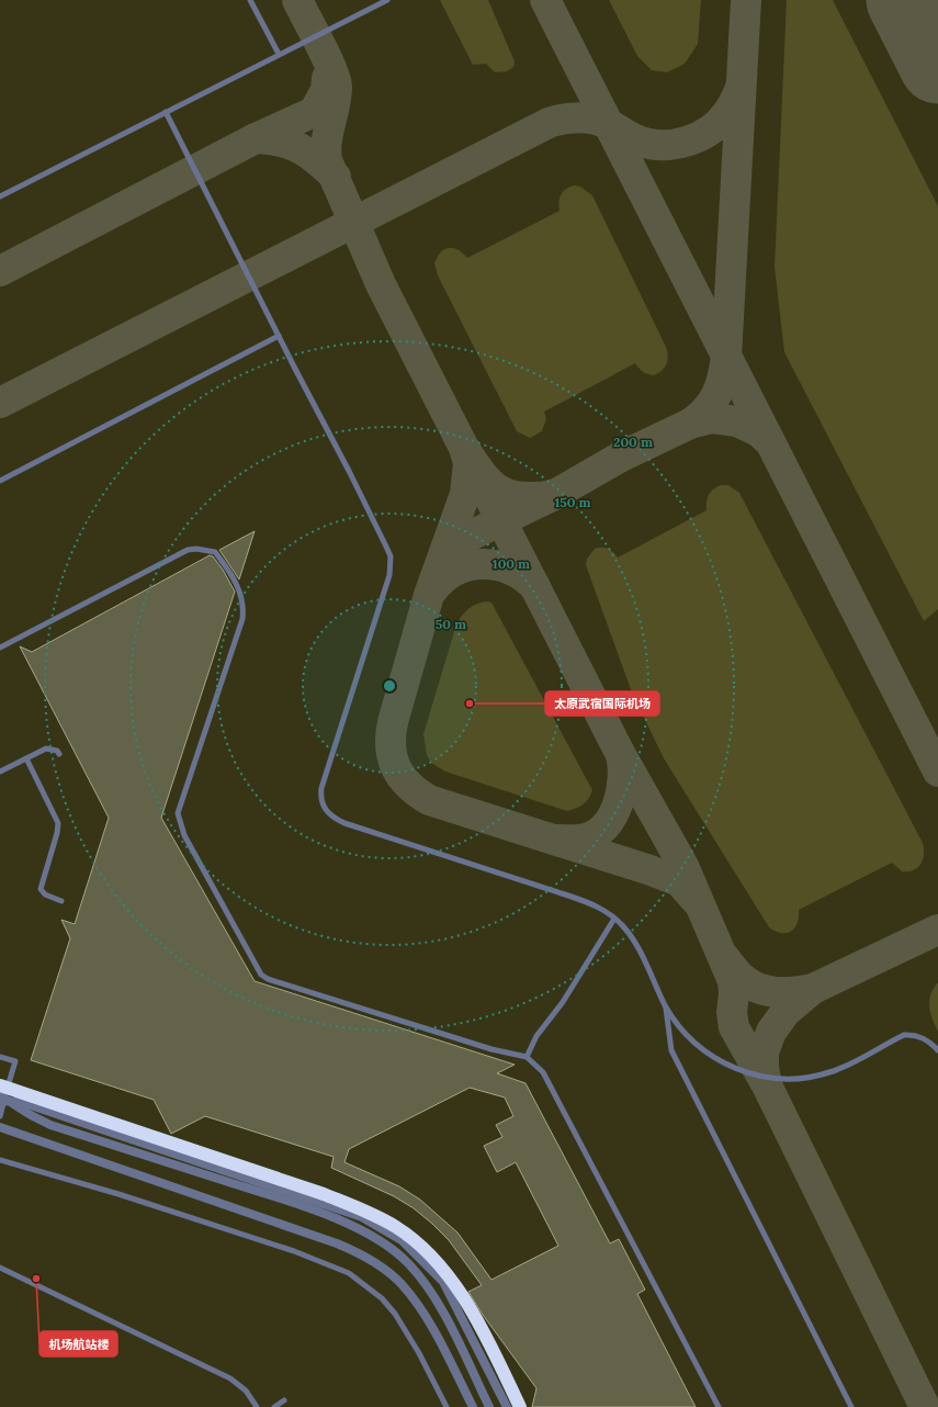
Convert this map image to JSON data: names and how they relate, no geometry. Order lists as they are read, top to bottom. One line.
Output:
{"places":["太原武宿国际机场","机场航站楼"],"rings":["200 m","150 m","100 m","50 m"]}
